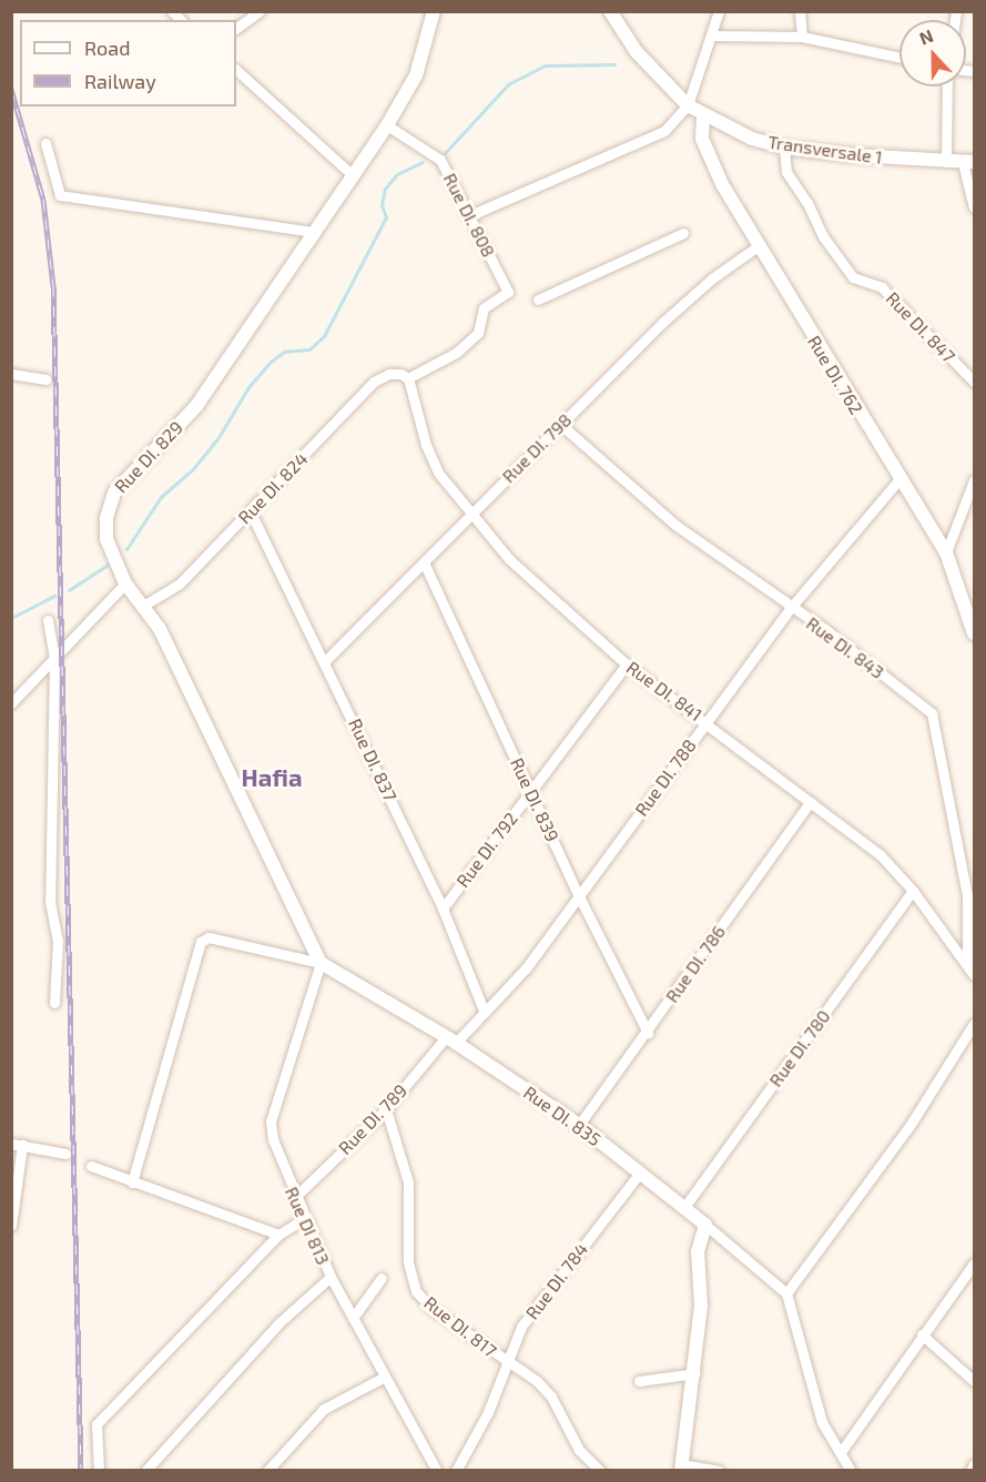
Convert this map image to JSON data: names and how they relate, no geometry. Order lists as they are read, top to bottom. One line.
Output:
{"streets":{"street":["Transversale 1","Rue DI. 808","Rue DI. 847","Rue DI. 762","Rue DI. 798","Rue DI. 829","Rue DI. 824","Rue DI. 843","Rue DI. 841","Rue DI. 837","Rue DI. 788","Rue DI. 839","Rue DI. 792","Rue DI. 786","Rue DI. 780","Rue DI. 835","Rue DI. 789","Rue DI 813","Rue DI. 784","Rue DI. 817"]},"crossings":[["Transversale 1","Rue DI. 847"],["Transversale 1","Rue DI. 762"],["Rue DI. 808","Rue DI. 829"],["Rue DI. 808","Rue DI. 824"],["Rue DI. 762","Rue DI. 798"],["Rue DI. 762","Rue DI. 788"],["Rue DI. 798","Rue DI. 843"],["Rue DI. 798","Rue DI. 841"],["Rue DI. 798","Rue DI. 837"],["Rue DI. 798","Rue DI. 839"],["Rue DI. 829","Rue DI. 824"],["Rue DI. 829","Rue DI. 835"],["Rue DI. 829","Rue DI 813"],["Rue DI. 824","Rue DI. 841"],["Rue DI. 824","Rue DI. 837"],["Rue DI. 843","Rue DI. 841"],["Rue DI. 843","Rue DI. 788"],["Rue DI. 841","Rue DI. 788"],["Rue DI. 841","Rue DI. 792"],["Rue DI. 841","Rue DI. 786"],["Rue DI. 841","Rue DI. 780"],["Rue DI. 837","Rue DI. 788"],["Rue DI. 837","Rue DI. 792"],["Rue DI. 788","Rue DI. 839"],["Rue DI. 788","Rue DI. 835"],["Rue DI. 788","Rue DI. 789"],["Rue DI. 839","Rue DI. 792"],["Rue DI. 839","Rue DI. 786"],["Rue DI. 786","Rue DI. 835"],["Rue DI. 780","Rue DI. 835"],["Rue DI. 835","Rue DI. 789"],["Rue DI. 835","Rue DI 813"],["Rue DI. 835","Rue DI. 784"],["Rue DI. 789","Rue DI 813"],["Rue DI. 789","Rue DI. 817"],["Rue DI. 784","Rue DI. 817"]],"districts":["Hafia"],"legend":["Road","Railway"],"north":"top"}
